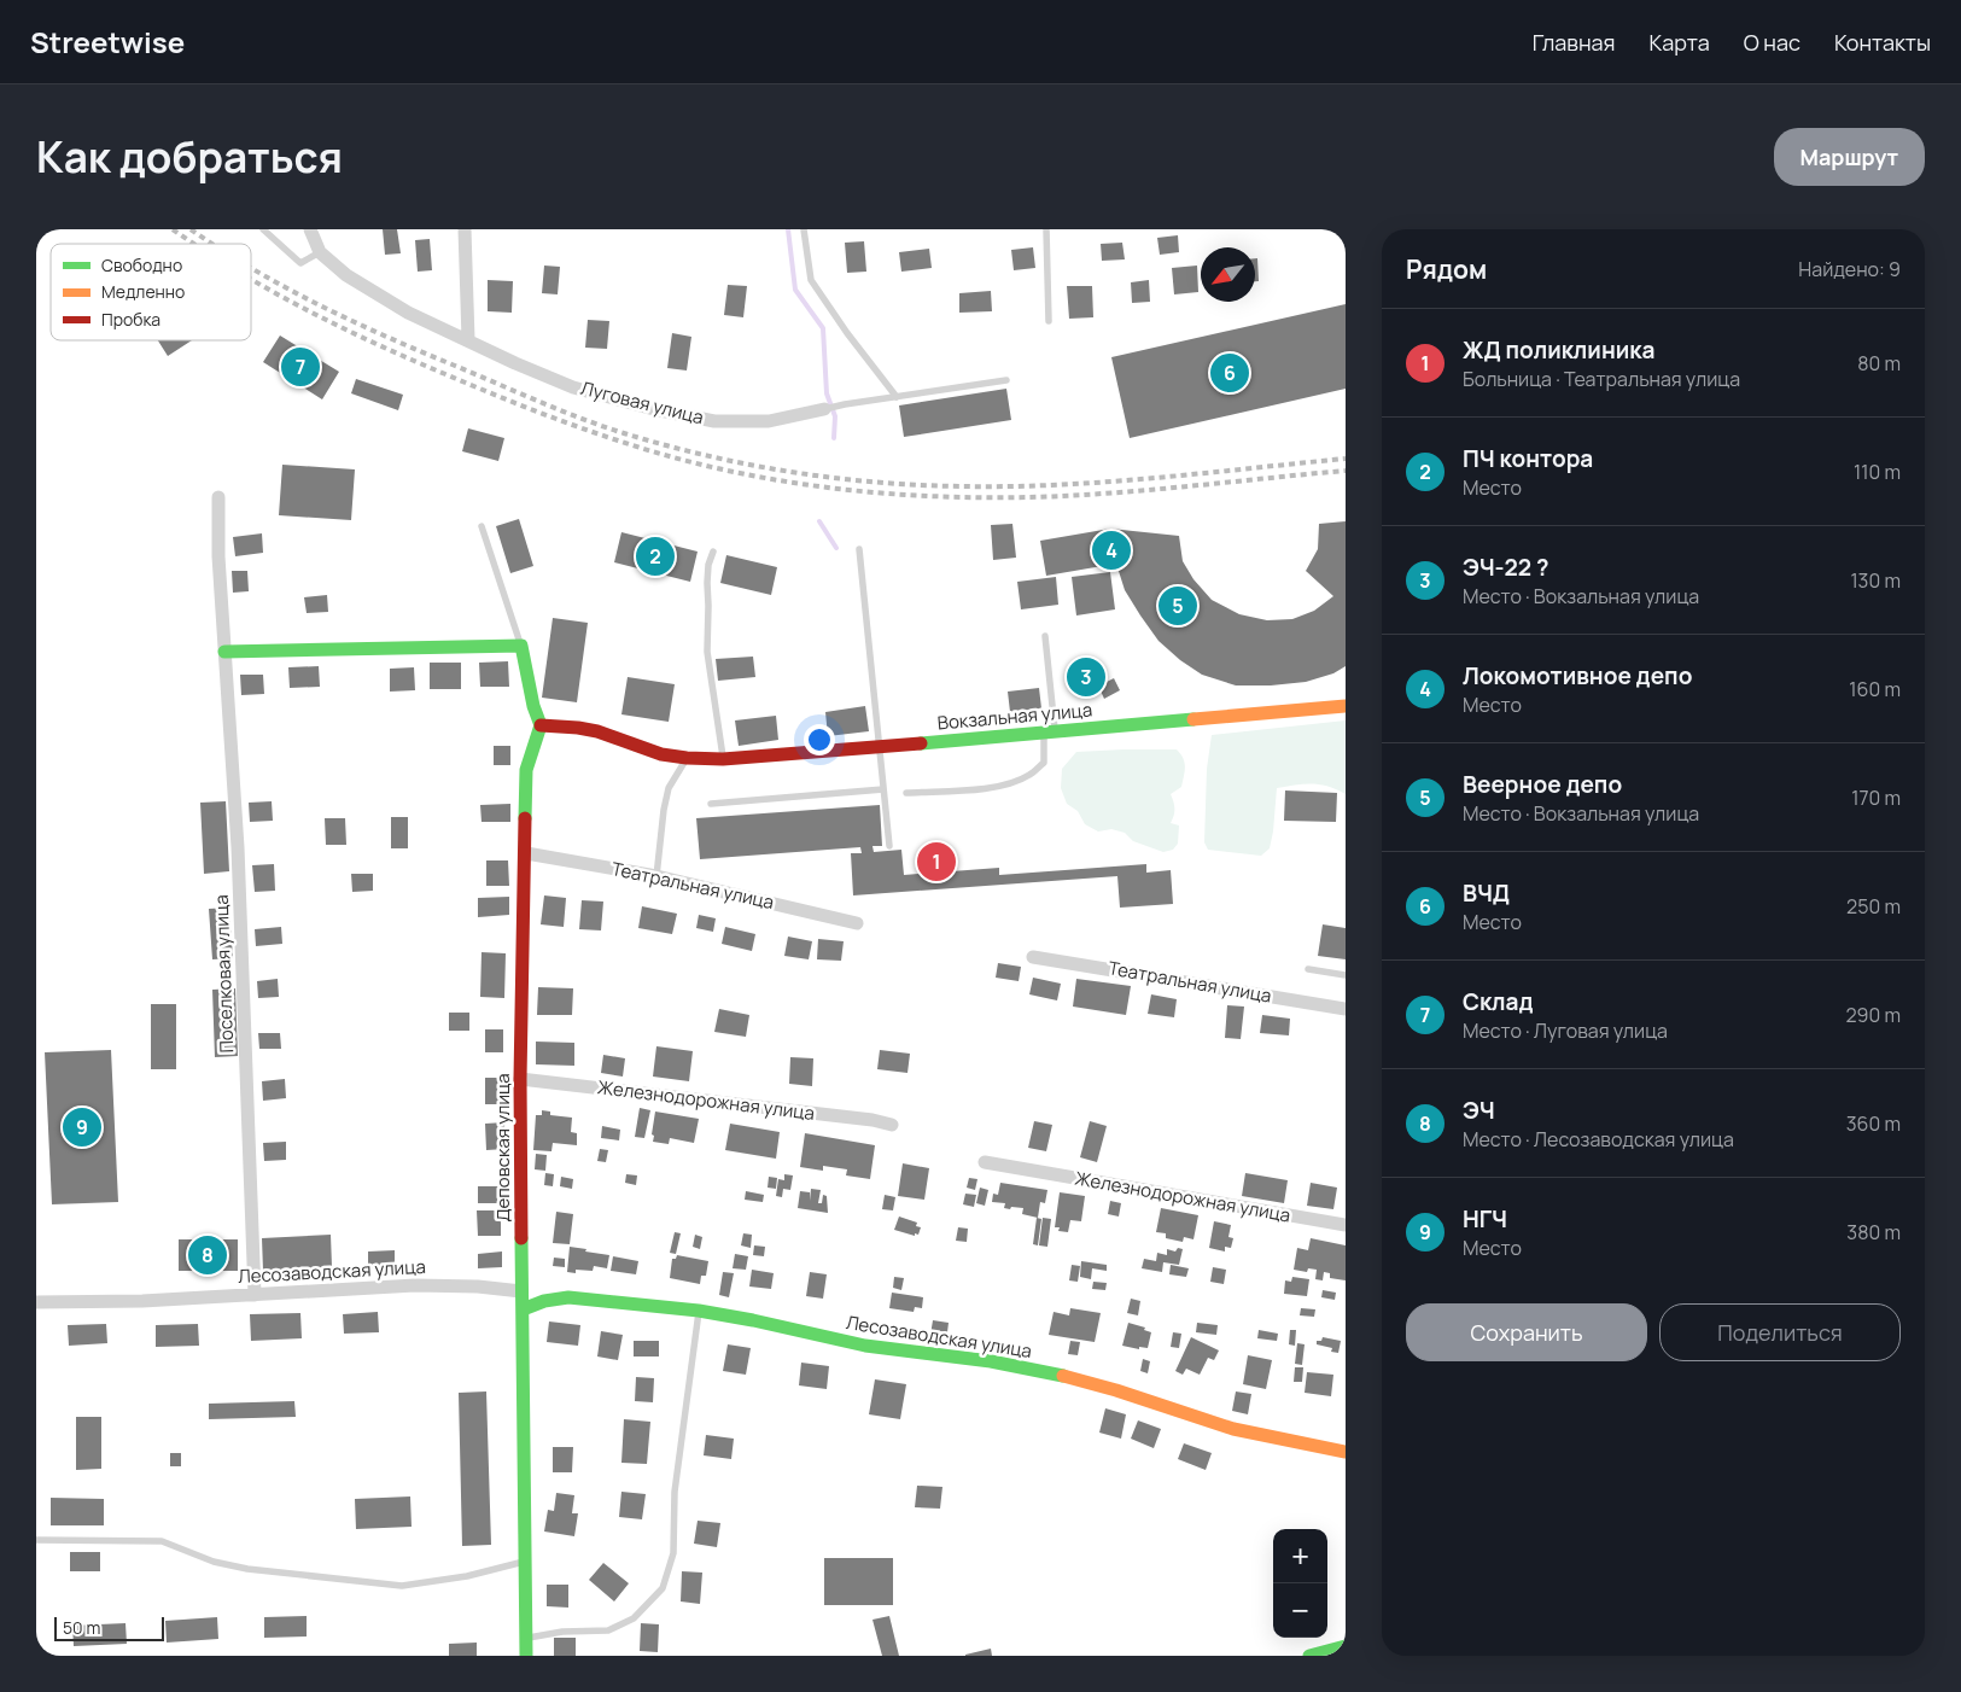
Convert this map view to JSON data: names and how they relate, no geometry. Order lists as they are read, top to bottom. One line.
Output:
{"streets":{"street":["Луговая улица","Вокзальная улица","Театральная улица","Поселковая улица","Железнодорожная улица","Деповская улица","Лесозаводская улица"]},"crossings":[["Вокзальная улица","Деповская улица"],["Театральная улица","Деповская улица"],["Поселковая улица","Лесозаводская улица"],["Железнодорожная улица","Деповская улица"],["Деповская улица","Лесозаводская улица"]],"legend":["Свободно","Медленно","Пробка"],"scale_bar":"50 m","north":"bottom left","page":{"header":"Streetwise","nav":["Главная","Карта","О нас","Контакты"],"title":"Как добраться","buttons":["Маршрут",["Сохранить","Поделиться"]],"heading":["Рядом","Найдено: 9"],"list":[{"mark":"1","name":"ЖД поликлиника","note":"Больница · Театральная улица","value":"80 m"},{"mark":"2","name":"ПЧ контора","note":"Место","value":"110 m"},{"mark":"3","name":"ЭЧ-22 ?","note":"Место · Вокзальная улица","value":"130 m"},{"mark":"4","name":"Локомотивное депо","note":"Место","value":"160 m"},{"mark":"5","name":"Веерное депо","note":"Место · Вокзальная улица","value":"170 m"},{"mark":"6","name":"ВЧД","note":"Место","value":"250 m"},{"mark":"7","name":"Склад","note":"Место · Луговая улица","value":"290 m"},{"mark":"8","name":"ЭЧ","note":"Место · Лесозаводская улица","value":"360 m"},{"mark":"9","name":"НГЧ","note":"Место","value":"380 m"}],"pins":["7","6","4","2","5","3","1","9","8"],"map_buttons":["+","−"],"scale":"50 m"}}
